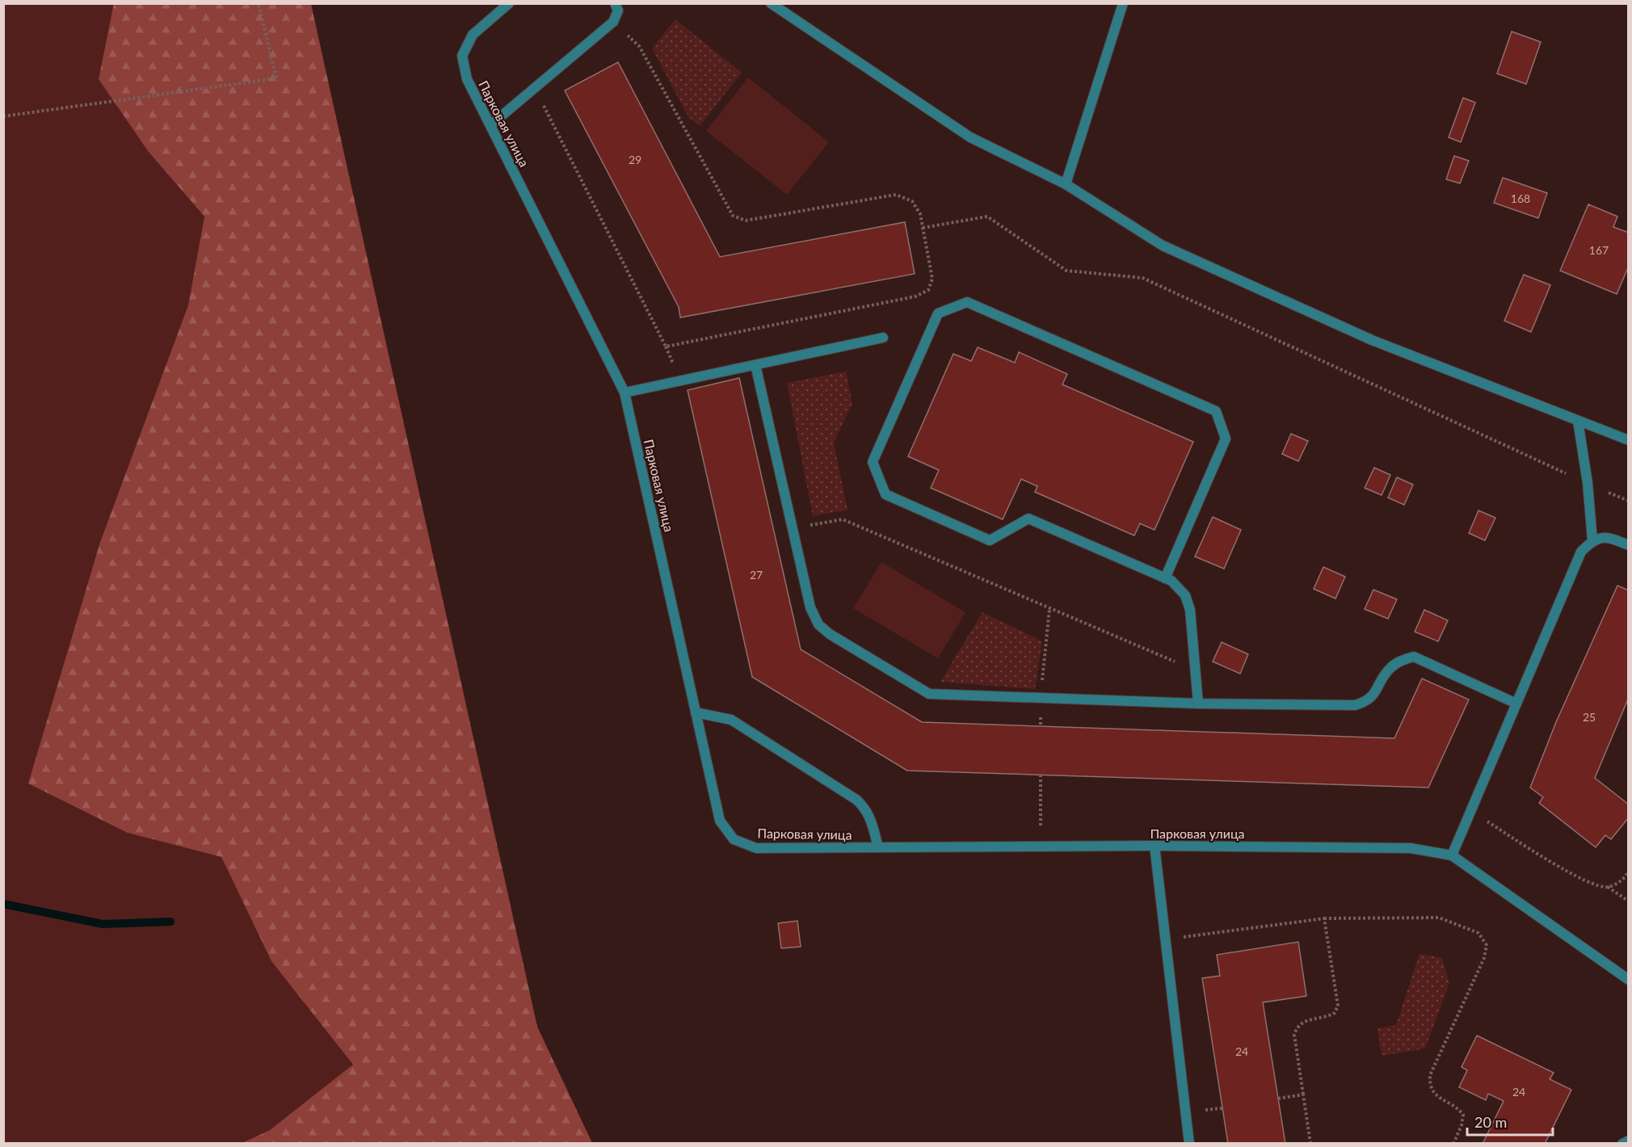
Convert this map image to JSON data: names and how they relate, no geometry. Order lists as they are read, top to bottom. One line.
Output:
{"streets":{"street":["Парковая улица"]},"house_numbers":["29","168","167","27","25","24","24"],"scale_bar":"20 m"}
